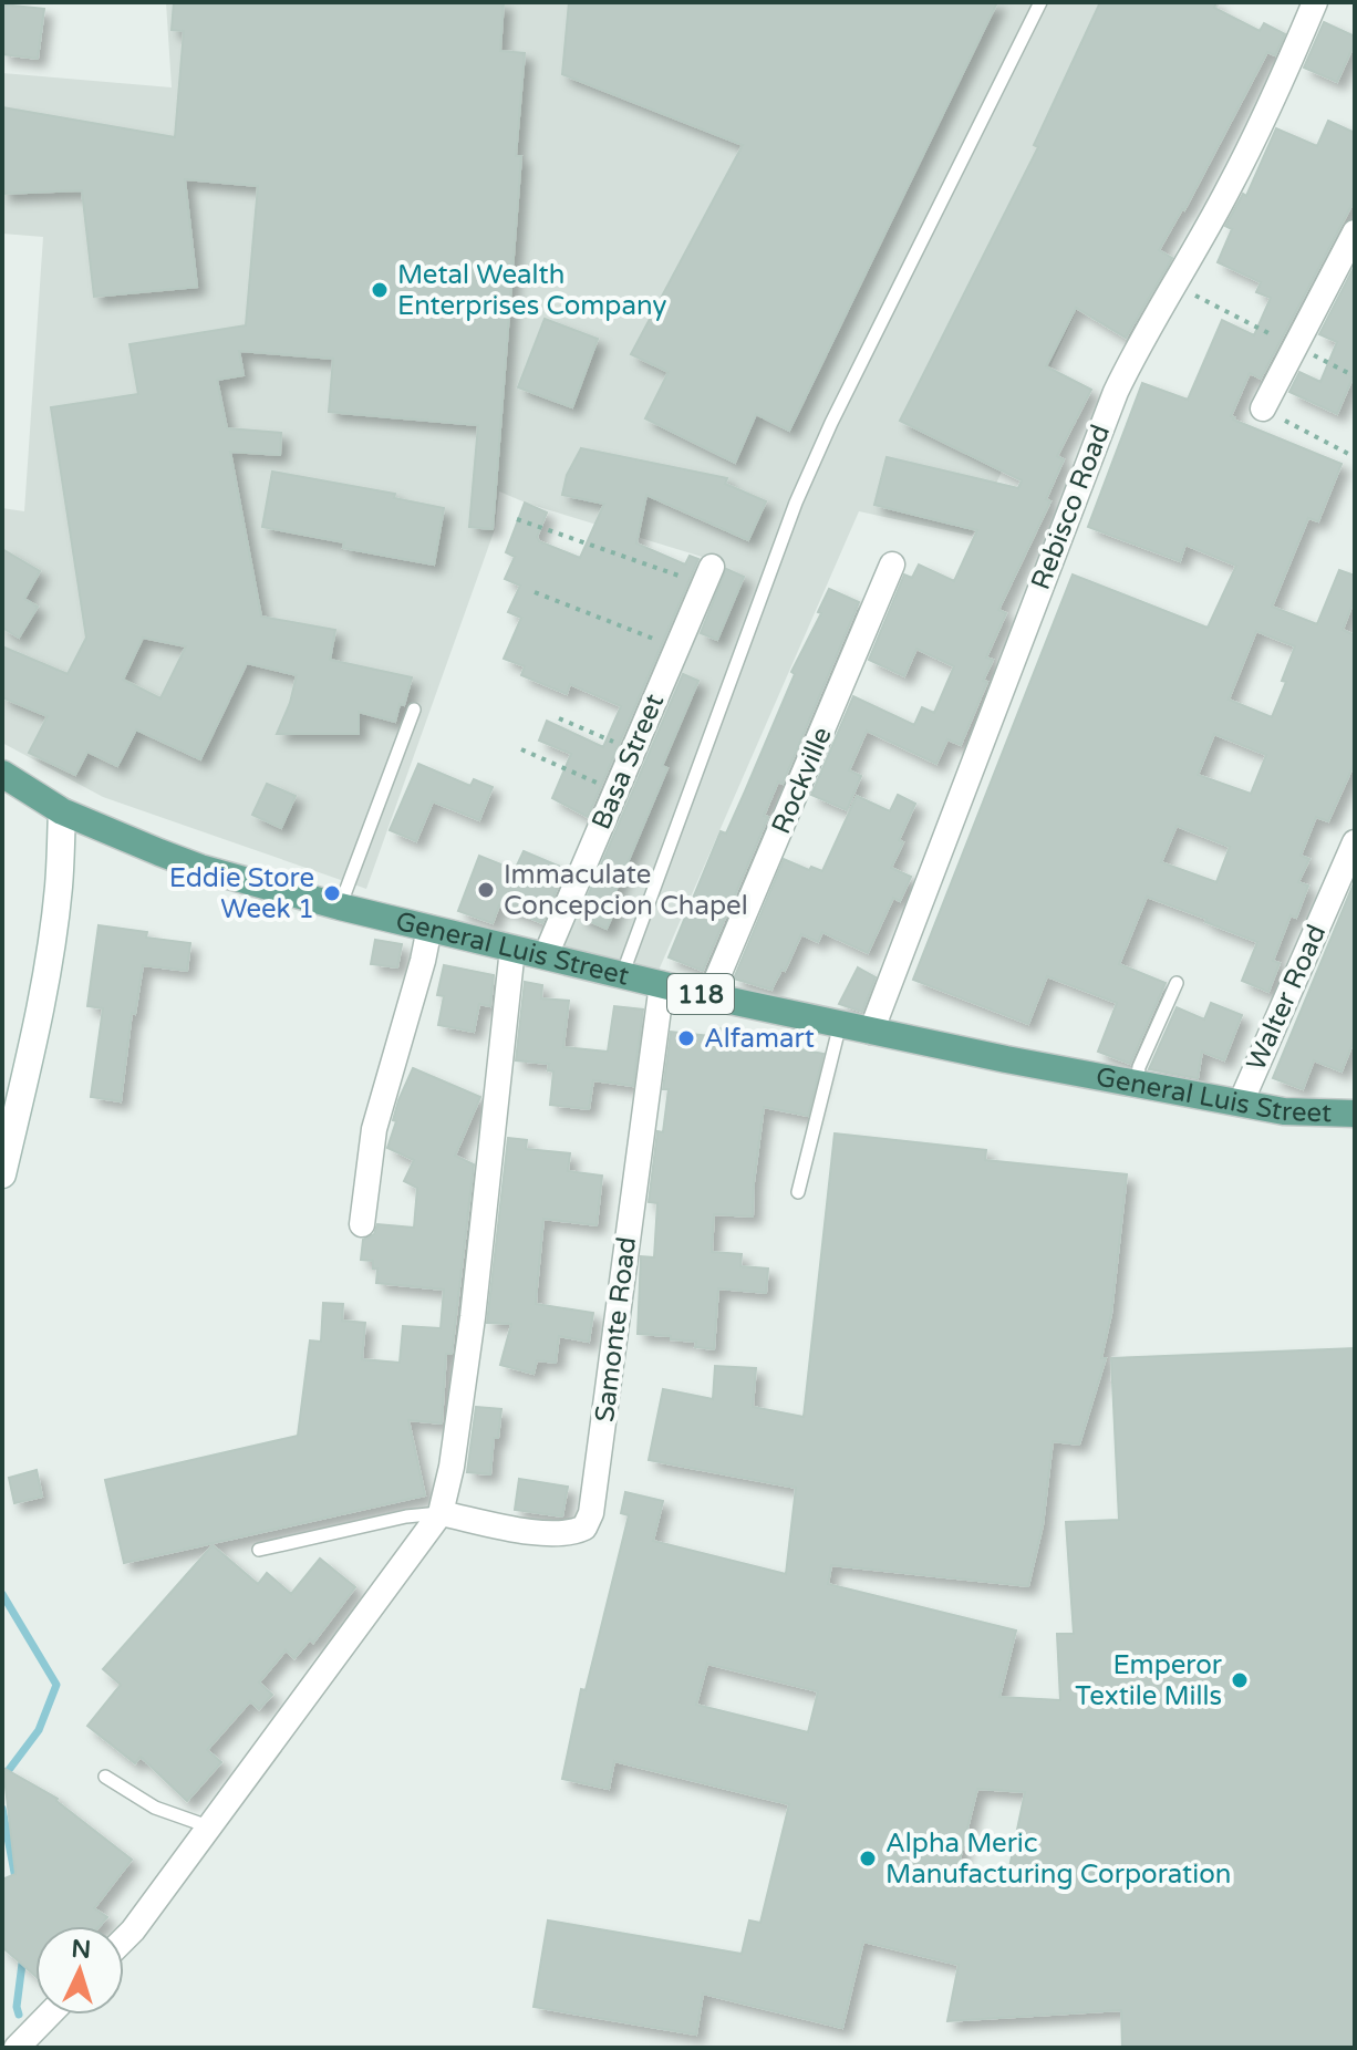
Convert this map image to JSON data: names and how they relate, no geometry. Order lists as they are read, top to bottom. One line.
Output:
{"streets":{"main road":["General Luis Street","118"],"street":["Rebisco Road","Basa Street","Rockville","Walter Road","Samonte Road"]},"crossings":[["Rebisco Road","General Luis Street"],["Basa Street","General Luis Street"],["Rockville","General Luis Street"],["General Luis Street","Walter Road"],["General Luis Street","Samonte Road"]],"places":["Metal Wealth Enterprises Company","Immaculate Concepcion Chapel","Eddie Store Week 1","Alfamart","Emperor Textile Mills","Alpha Meric Manufacturing Corporation"],"north":"top"}
